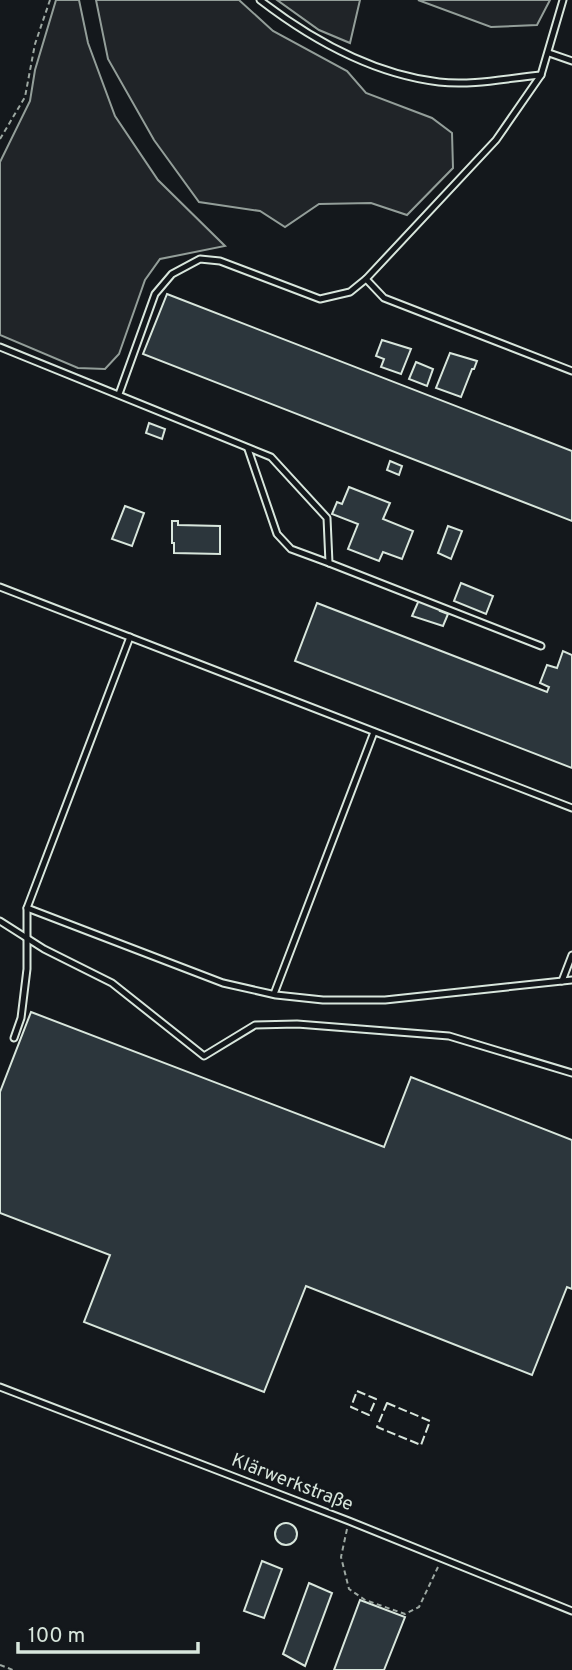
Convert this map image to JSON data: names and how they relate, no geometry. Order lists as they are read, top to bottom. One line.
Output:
{"streets":{"lane":["Klärwerkstraße"]},"scale_bar":"100 m"}
